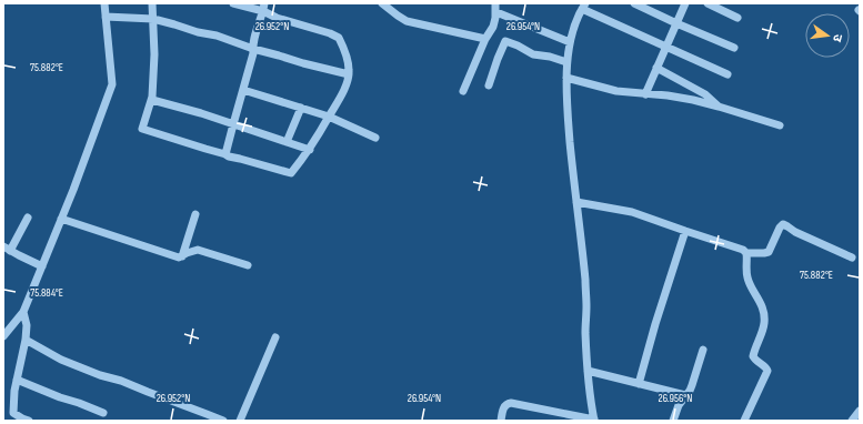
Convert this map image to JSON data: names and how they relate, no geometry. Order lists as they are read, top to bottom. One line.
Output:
{"north":"right","coordinates":["26.952°N","26.954°N","75.882°E","75.884°E","26.956°N"]}
